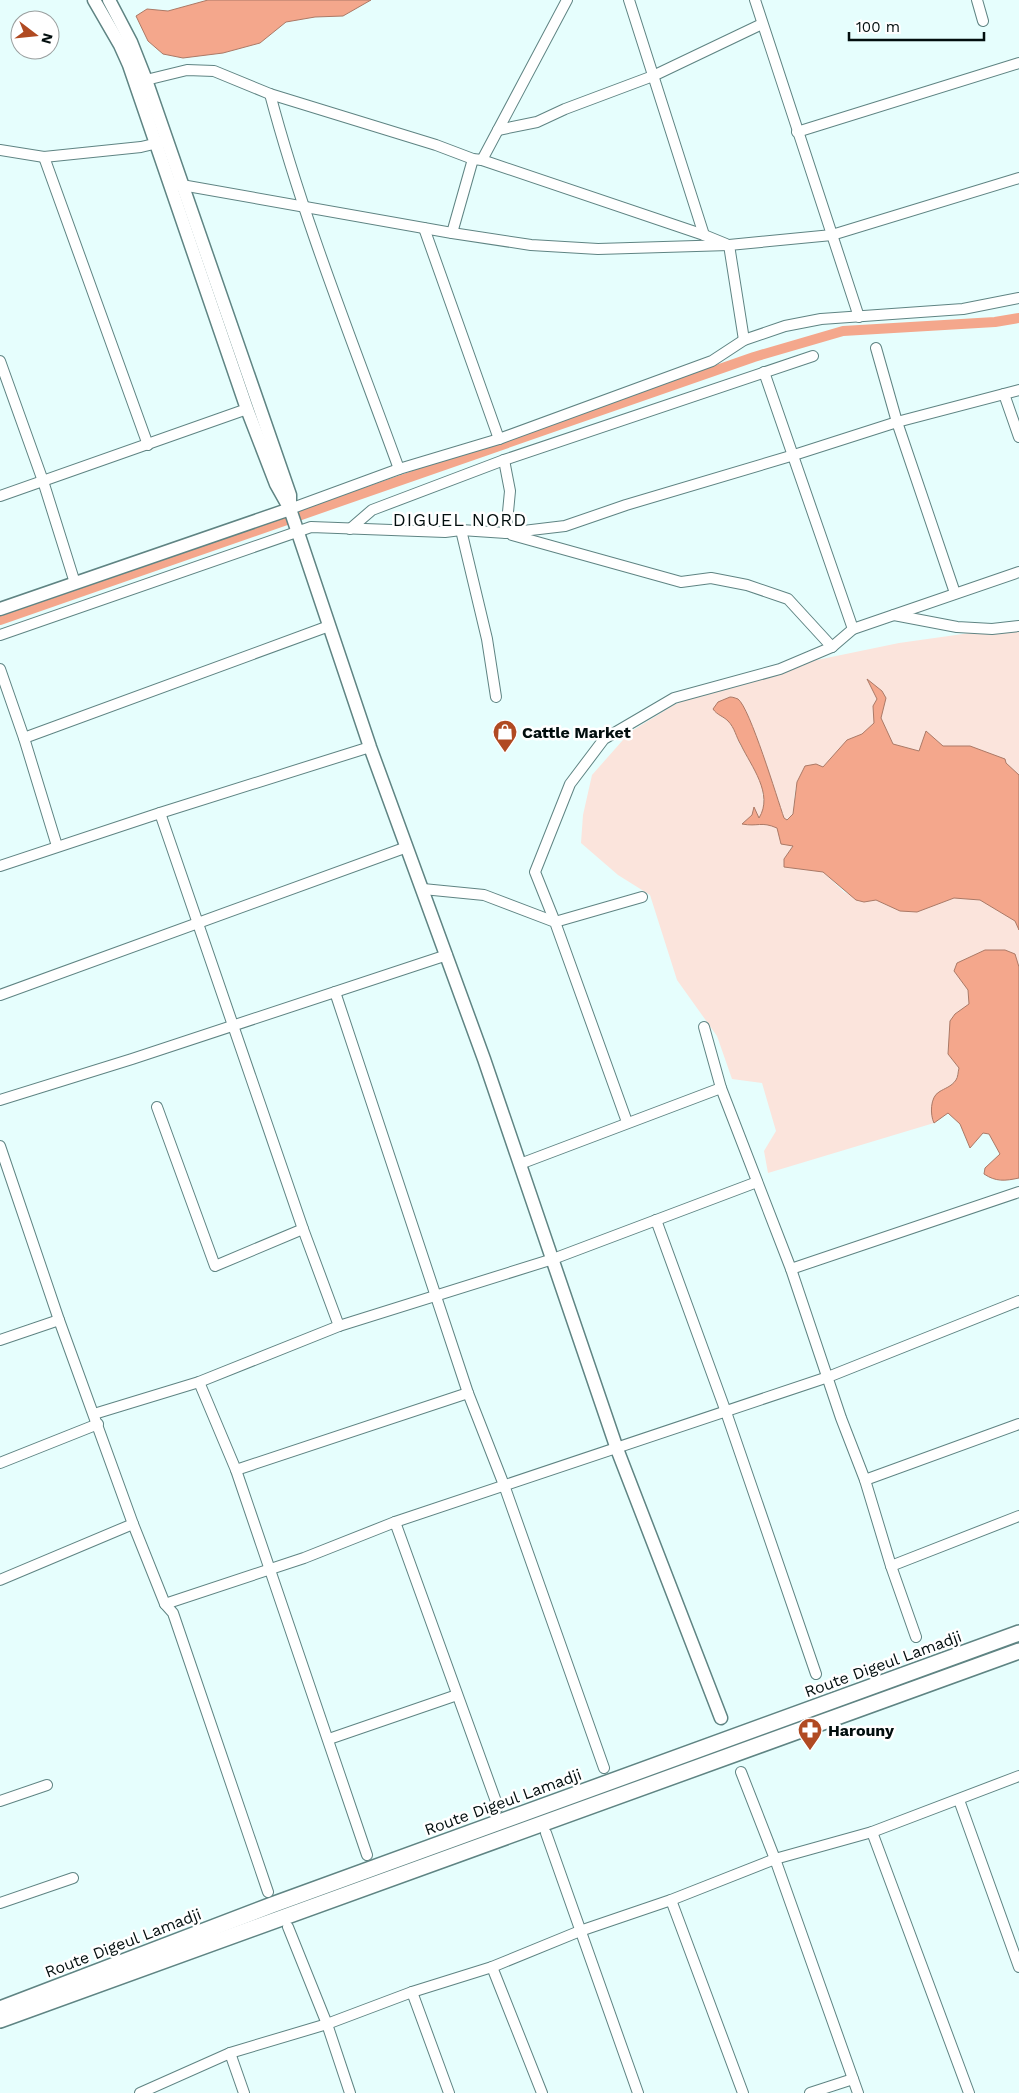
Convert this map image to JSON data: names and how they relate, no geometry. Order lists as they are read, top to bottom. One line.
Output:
{"streets":{"main road":["Route Digeul Lamadji"]},"districts":["DIGUEL NORD"],"places":{"shop":["Cattle Market"],"pharmacy":["Harouny"]},"scale_bar":"100 m","north":"right"}
